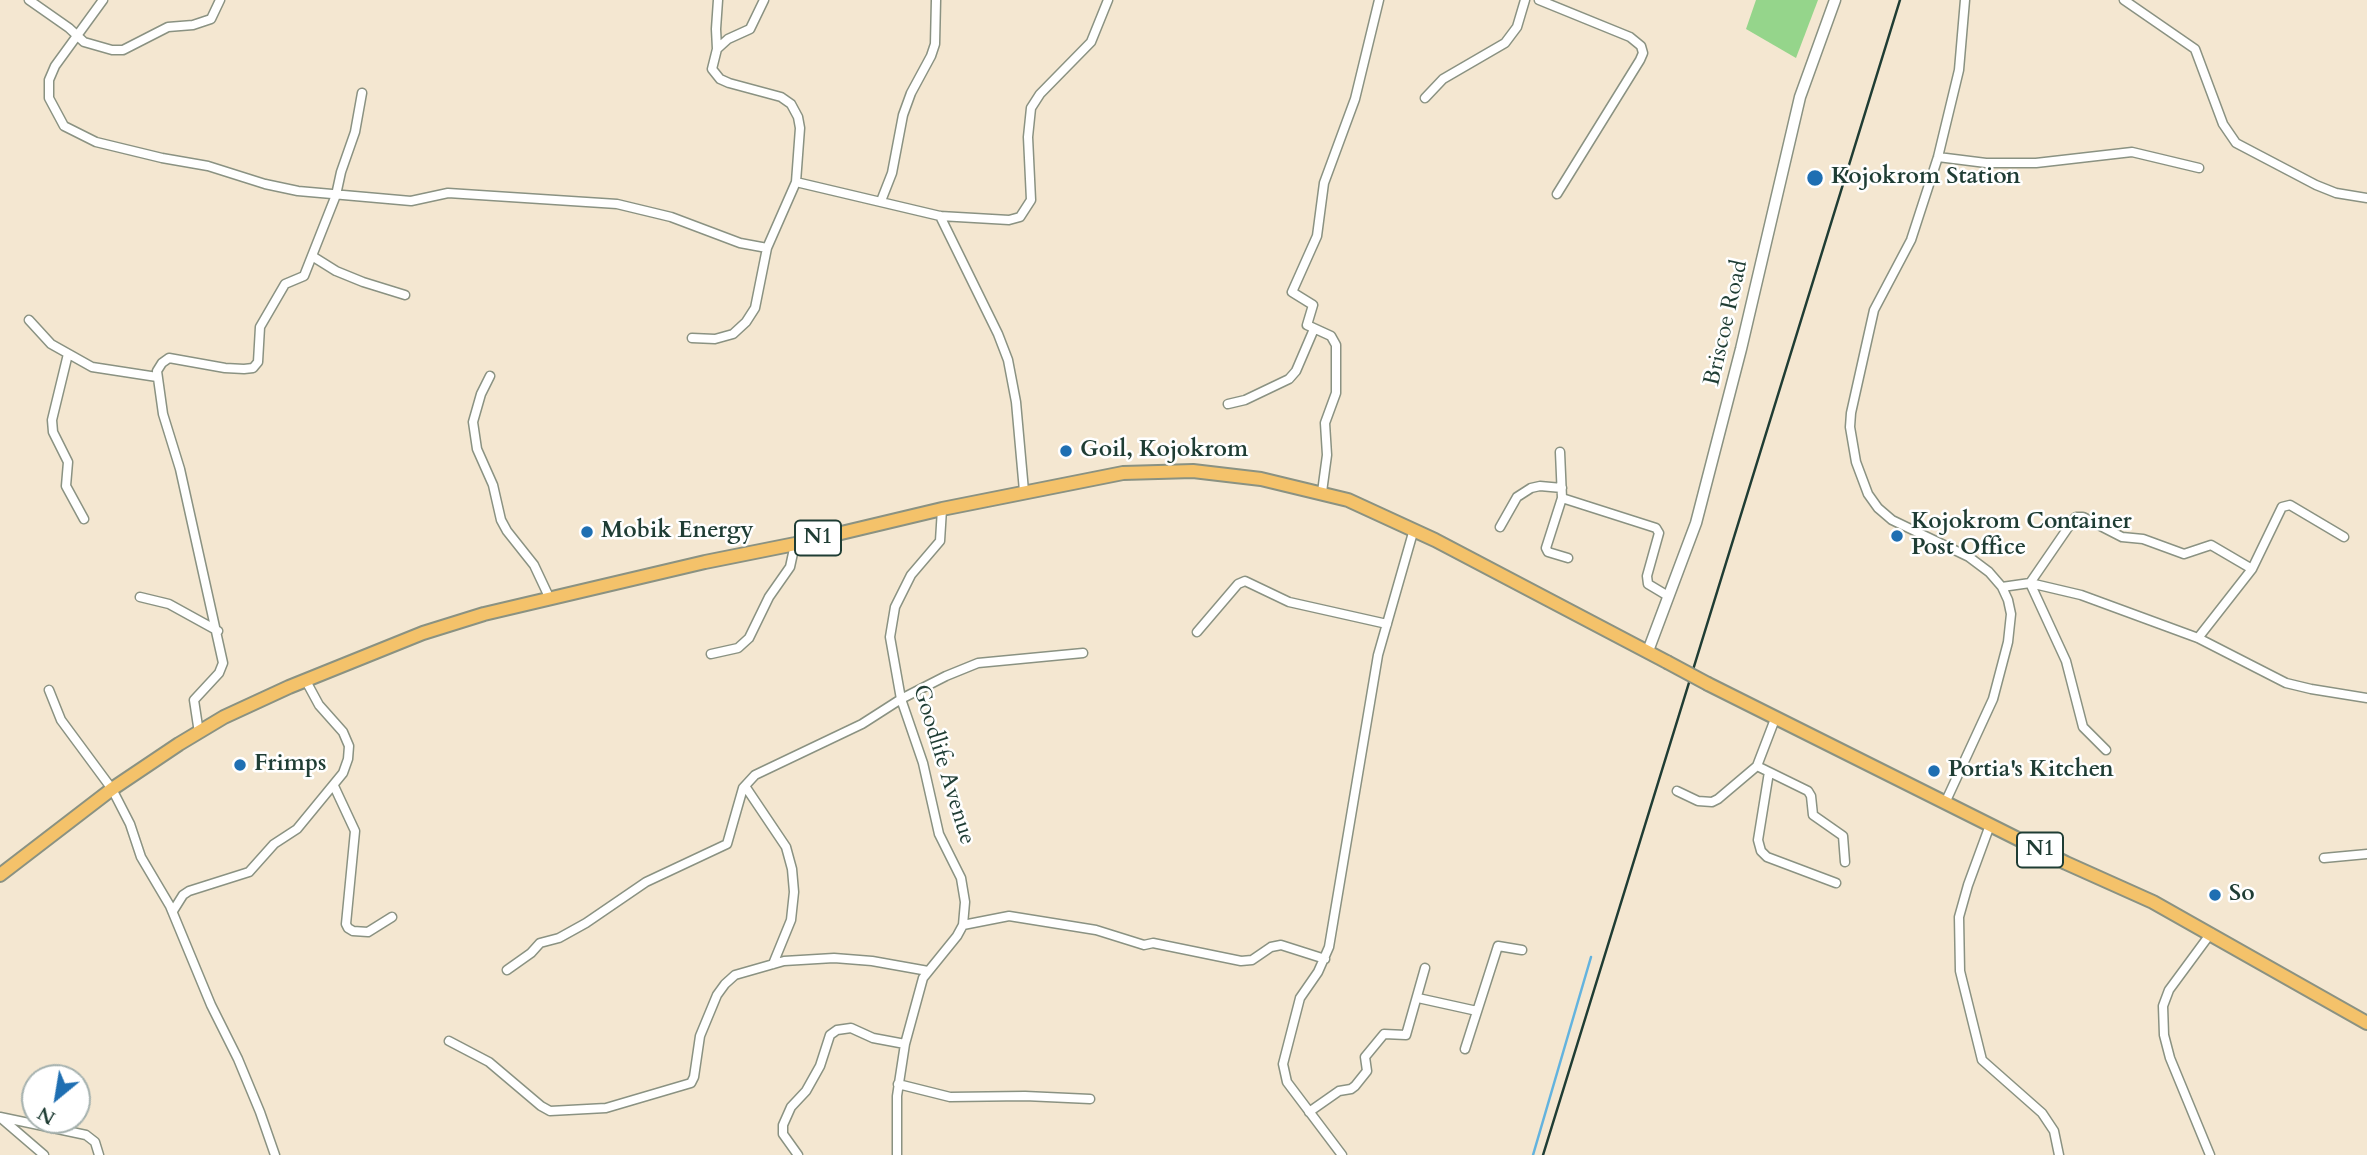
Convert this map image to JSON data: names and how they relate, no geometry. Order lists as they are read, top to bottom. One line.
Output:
{"streets":{"highway":["N1"],"street":["Briscoe Road","Goodlife Avenue"]},"crossings":[["Briscoe Road","N1"],["N1","Goodlife Avenue"]],"places":["Kojokrom Station","Goil, Kojokrom","Mobik Energy","Kojokrom Container Post Office","Frimps","Portia's Kitchen","So"],"north":"bottom left"}
